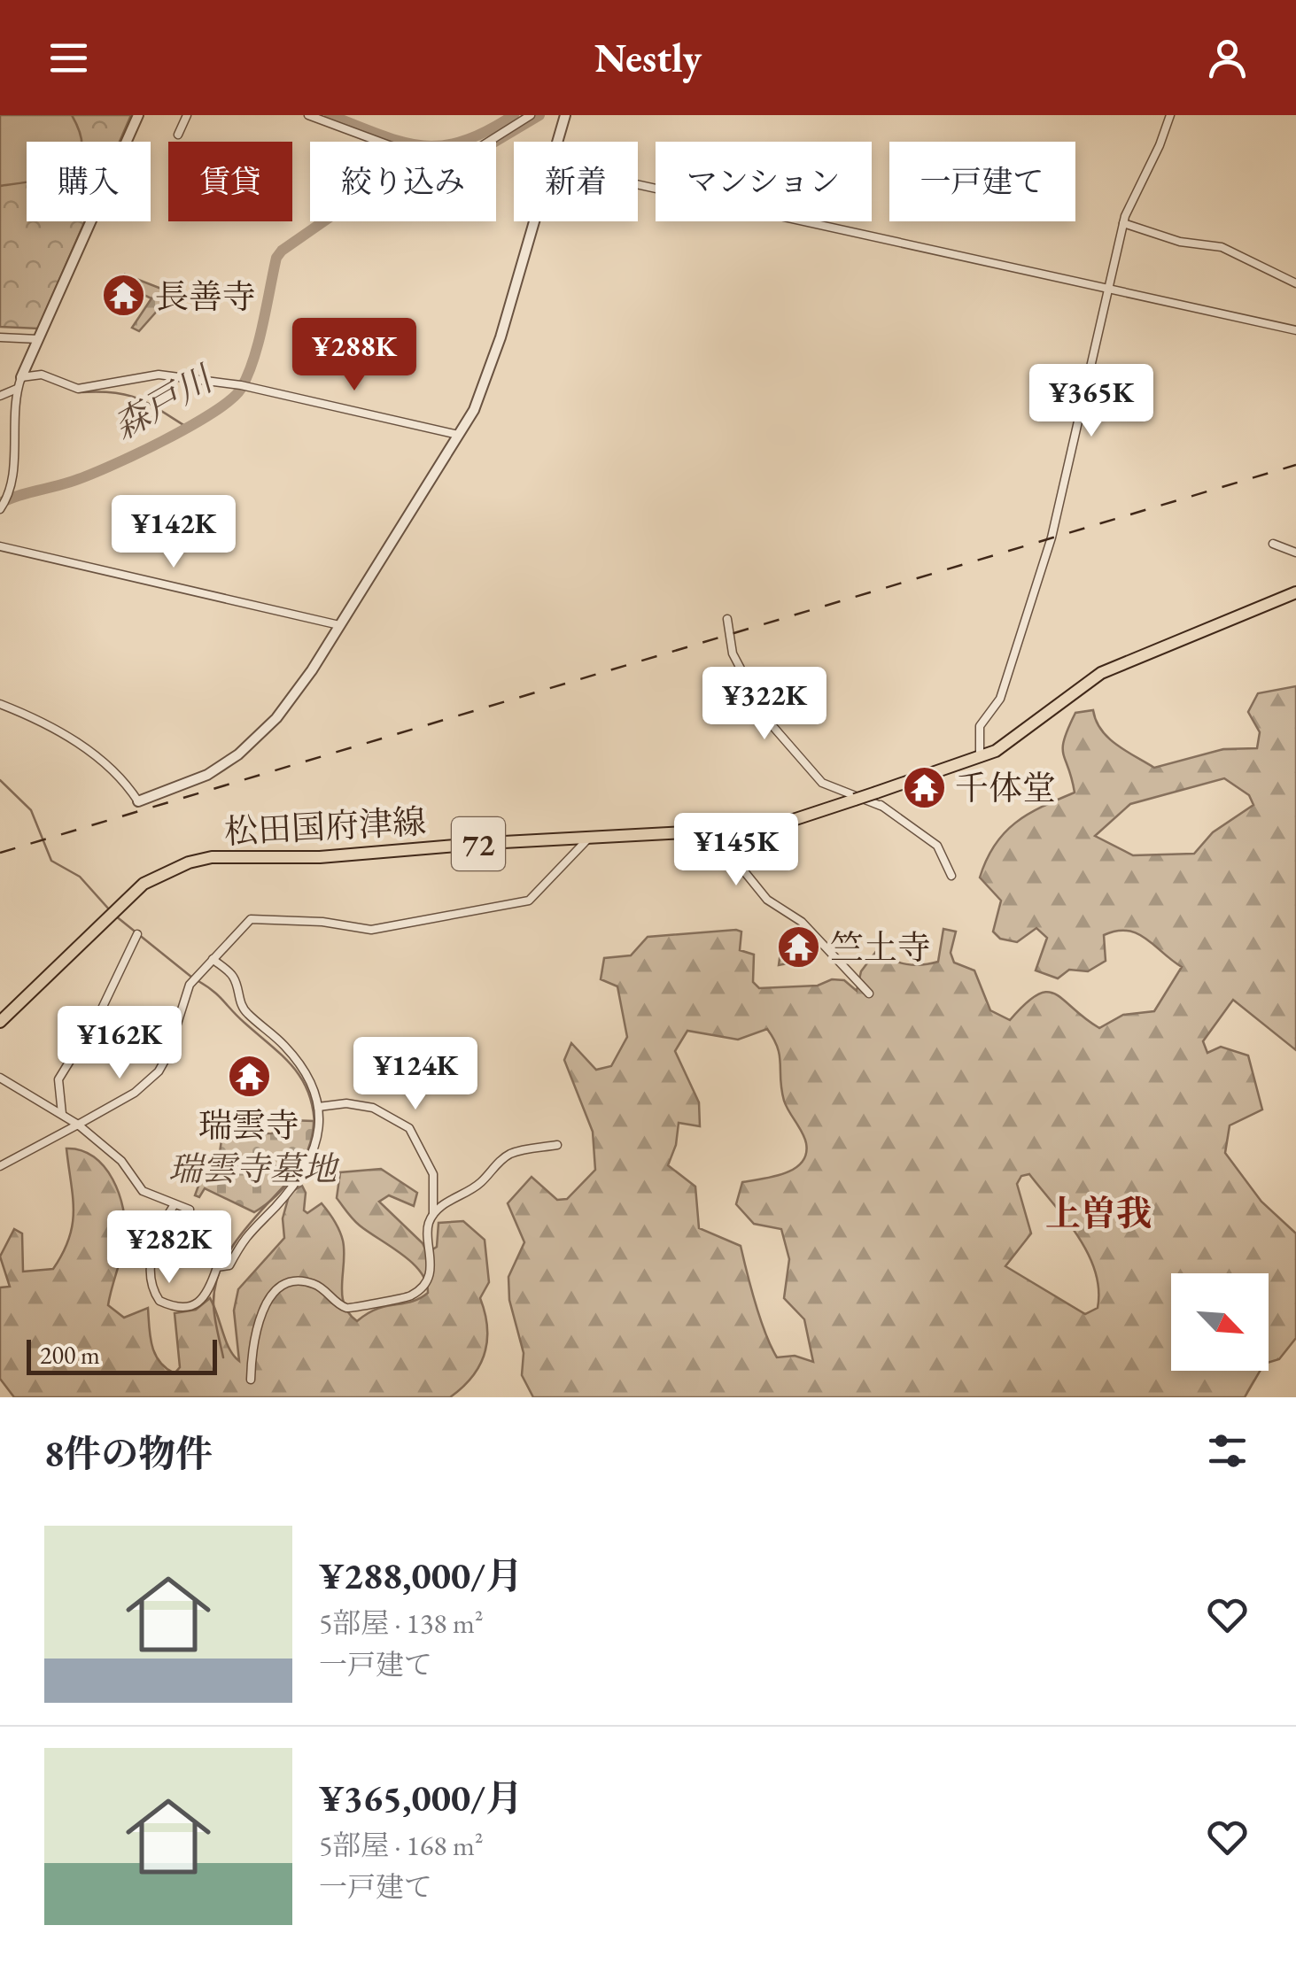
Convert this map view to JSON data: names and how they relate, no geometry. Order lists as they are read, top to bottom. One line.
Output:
{"streets":{"main road":["松田国府津線","72"]},"districts":["上曽我"],"water":["森戸川"],"parks":["瑞雲寺墓地"],"places":{"temple":["長善寺","千体堂","竺土寺","瑞雲寺"]},"scale_bar":"200 m","north":"bottom right","page":{"header":"Nestly","chip":["購入","賃貸","絞り込み","新着","マンション","一戸建て"],"price":["¥288K","¥365K","¥142K","¥322K","¥145K","¥162K","¥124K","¥282K"],"scale":"200 m","heading":"8件の物件","list":[{"name":"¥288,000/月","note":"5部屋 · 138 m² · 一戸建て"},{"name":"¥365,000/月","note":"5部屋 · 168 m² · 一戸建て"}]}}
